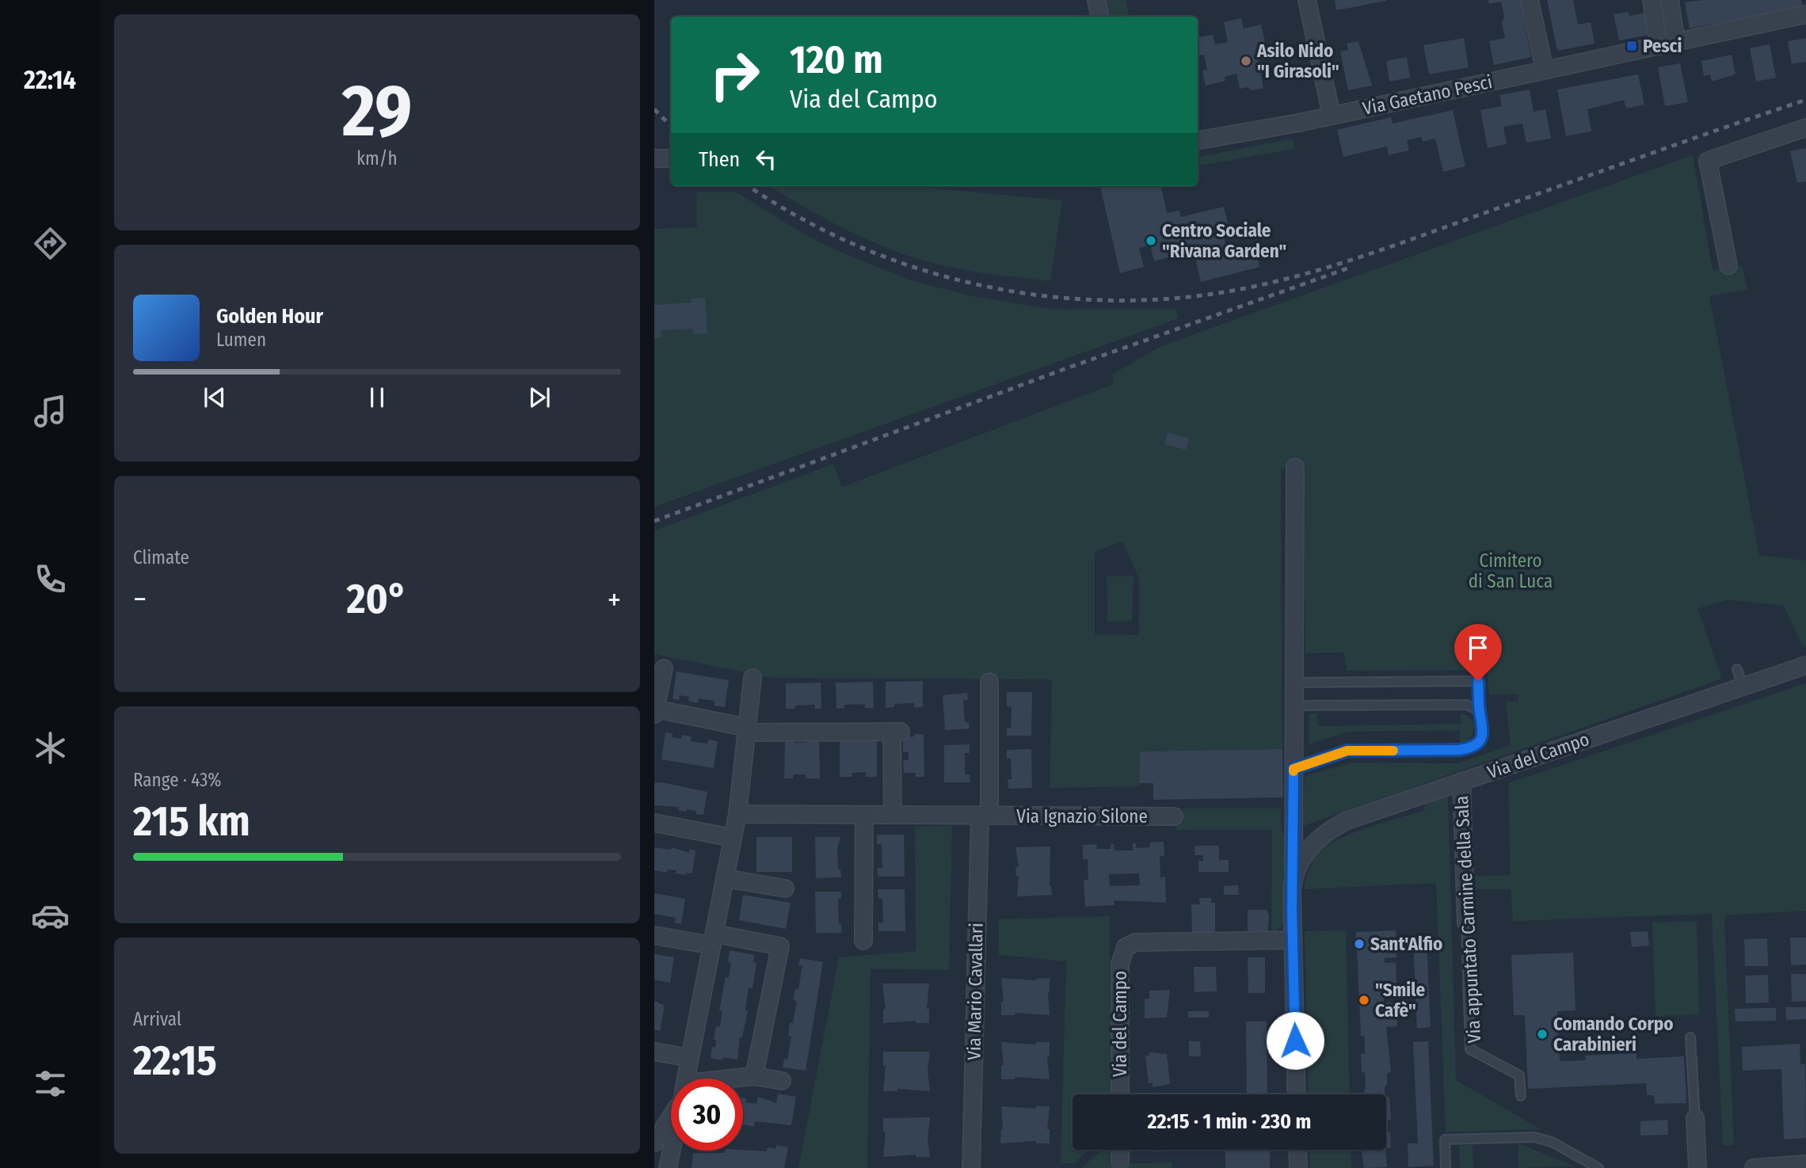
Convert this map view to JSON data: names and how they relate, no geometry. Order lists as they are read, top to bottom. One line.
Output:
{"streets":{"street":["Via Gaetano Pesci","Via del Campo","Via Ignazio Silone","Via appuntato Carmine della Sala","Via Mario Cavallari"]},"crossings":[["Via del Campo","Via appuntato Carmine della Sala"],["Via Ignazio Silone","Via Mario Cavallari"]],"parks":["Cimitero di San Luca"],"places":{"transit":["Pesci"],"other":["Asilo Nido \"I Girasoli\"","Centro Sociale \"Rivana Garden\"","Sant'Alfio","\"Smile Cafè\"","Comando Corpo Carabinieri"]},"page":{"tabs":"22:14","tile":[["29","km/h"],"Climate",["Range · 43%","215 km"],["Arrival","22:15"]],"turn":["120 m","Via del Campo"],"then":"Then","song":["Golden Hour","Lumen"],"heat":["−","20°","+"],"limit":"30","trip":"22:15 · 1 min · 230 m"}}
